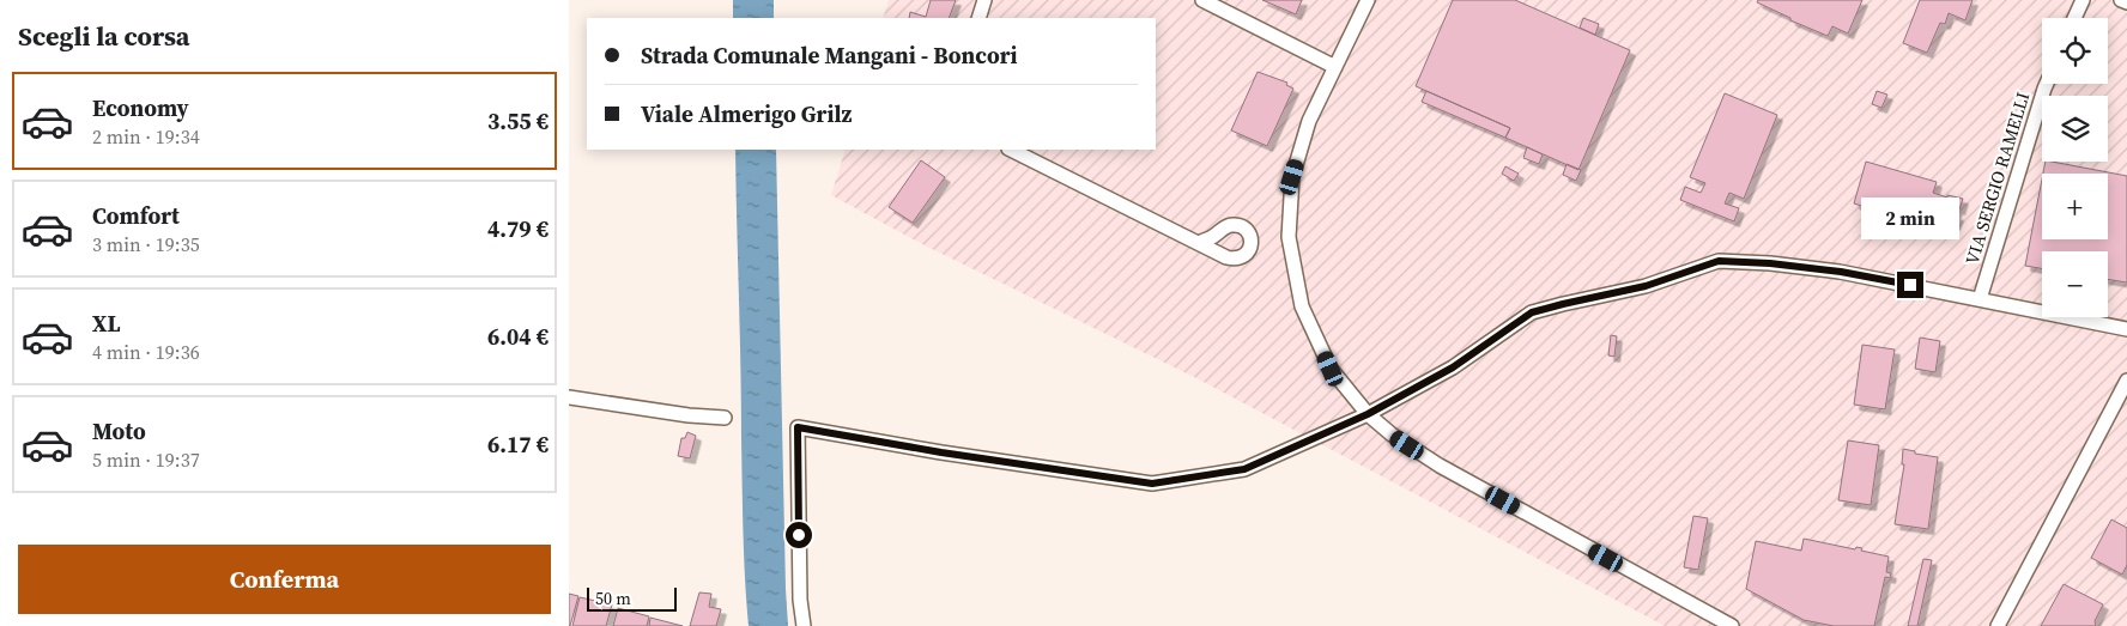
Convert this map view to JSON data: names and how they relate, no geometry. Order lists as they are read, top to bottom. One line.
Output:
{"streets":{"street":["VIA SERGIO RAMELLI"]},"scale_bar":"50 m","page":{"heading":"Scegli la corsa","map_buttons":["+","−"],"banner":["Strada Comunale Mangani - Boncori","Viale Almerigo Grilz"],"list":[{"name":"Economy","note":"2 min · 19:34","value":"3.55 €"},{"name":"Comfort","note":"3 min · 19:35","value":"4.79 €"},{"name":"XL","note":"4 min · 19:36","value":"6.04 €"},{"name":"Moto","note":"5 min · 19:37","value":"6.17 €"}],"bubble":"2 min","buttons":"Conferma","scale":"50 m"}}
